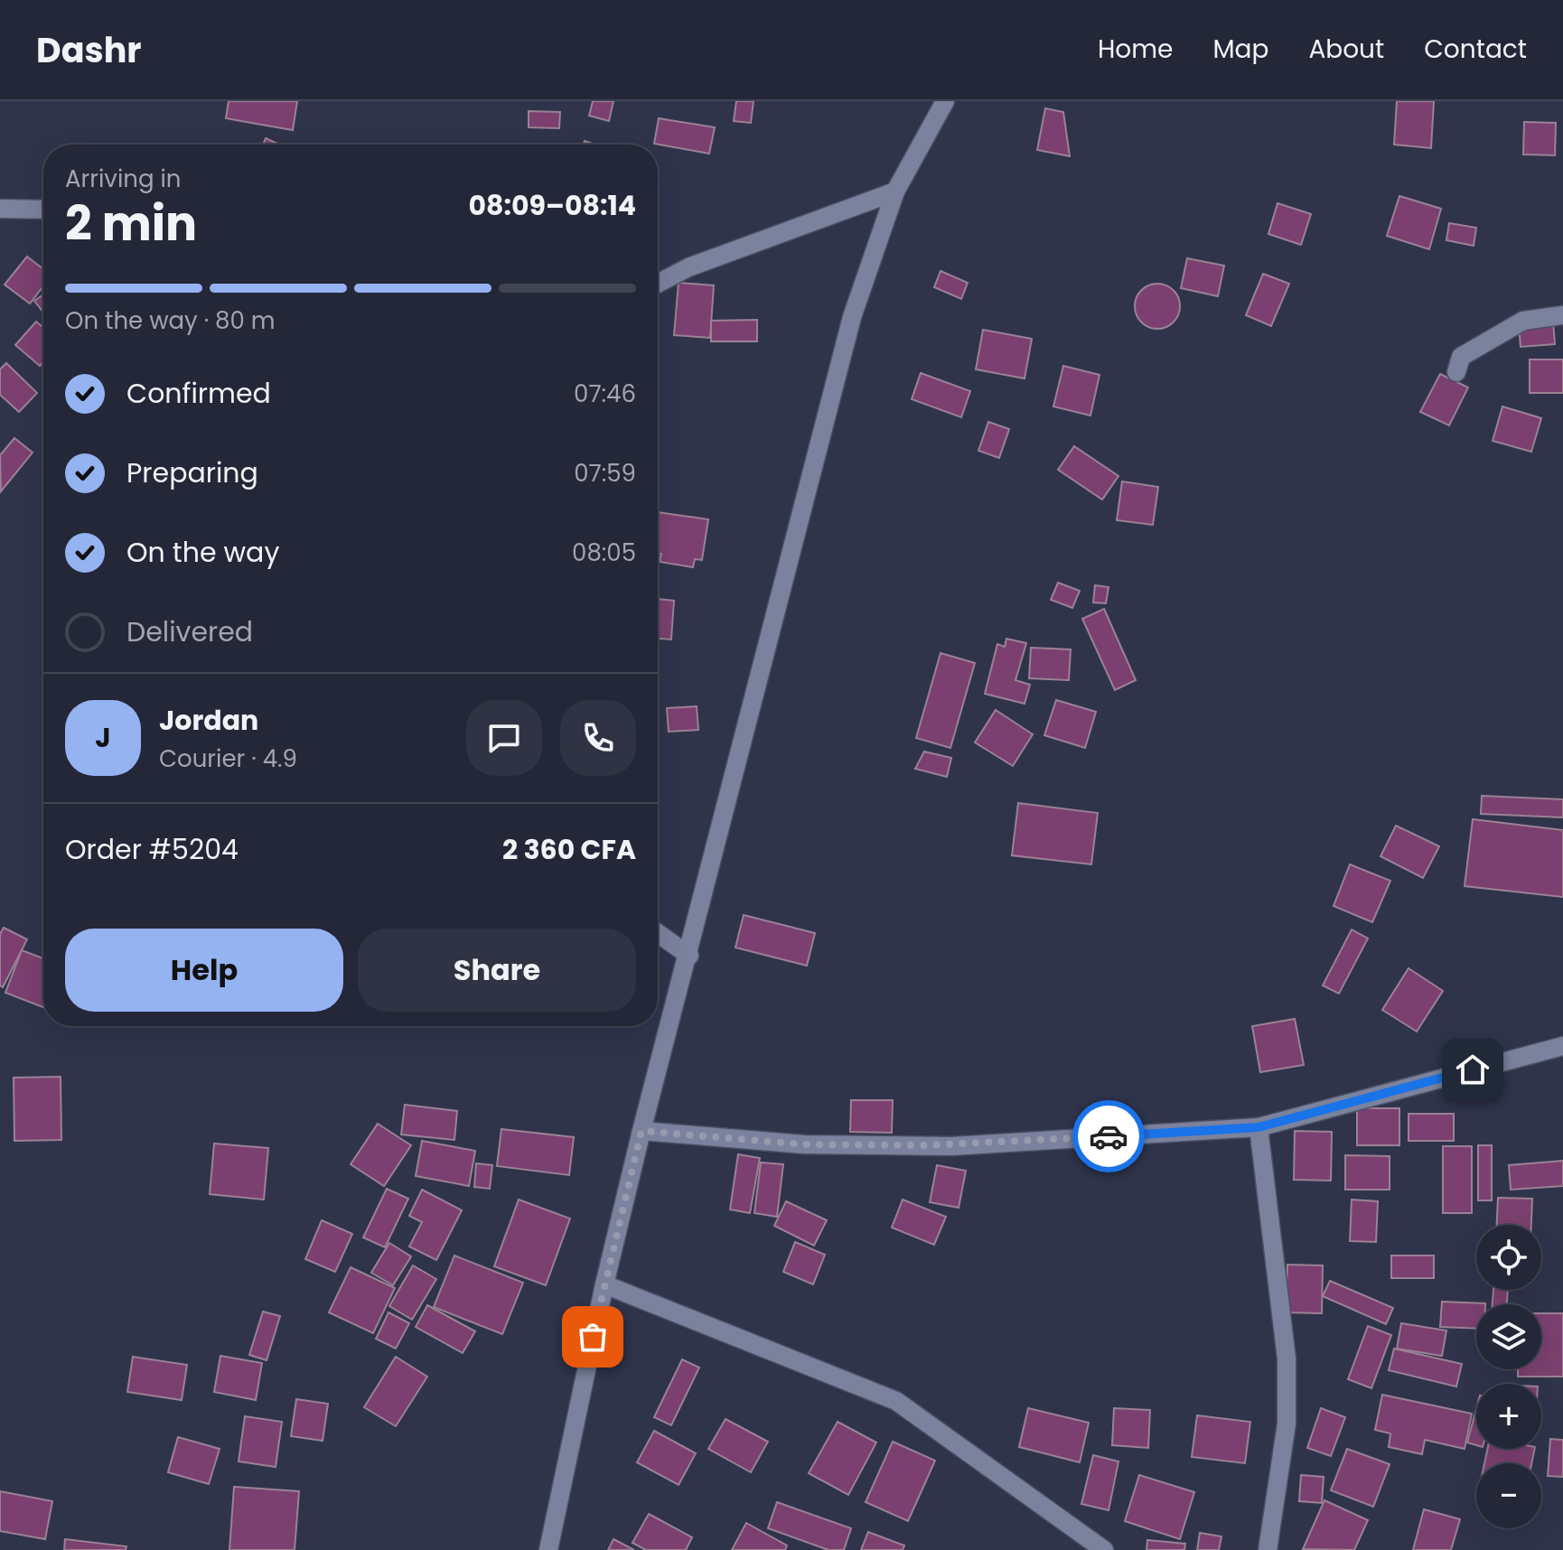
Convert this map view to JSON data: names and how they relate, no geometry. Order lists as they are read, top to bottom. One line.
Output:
{"page":{"header":"Dashr","nav":["Home","Map","About","Contact"],"heading":["2 min","Arriving in","08:09–08:14"],"panel":["Jordan","Courier · 4.9","Order #5204","2 360 CFA"],"bar":"On the way · 80 m","list":[["Confirmed","07:46"],["Preparing","07:59"],["On the way","08:05"],"Delivered"],"round":"J","buttons":["Help","Share"],"map_buttons":["+","−"]}}
